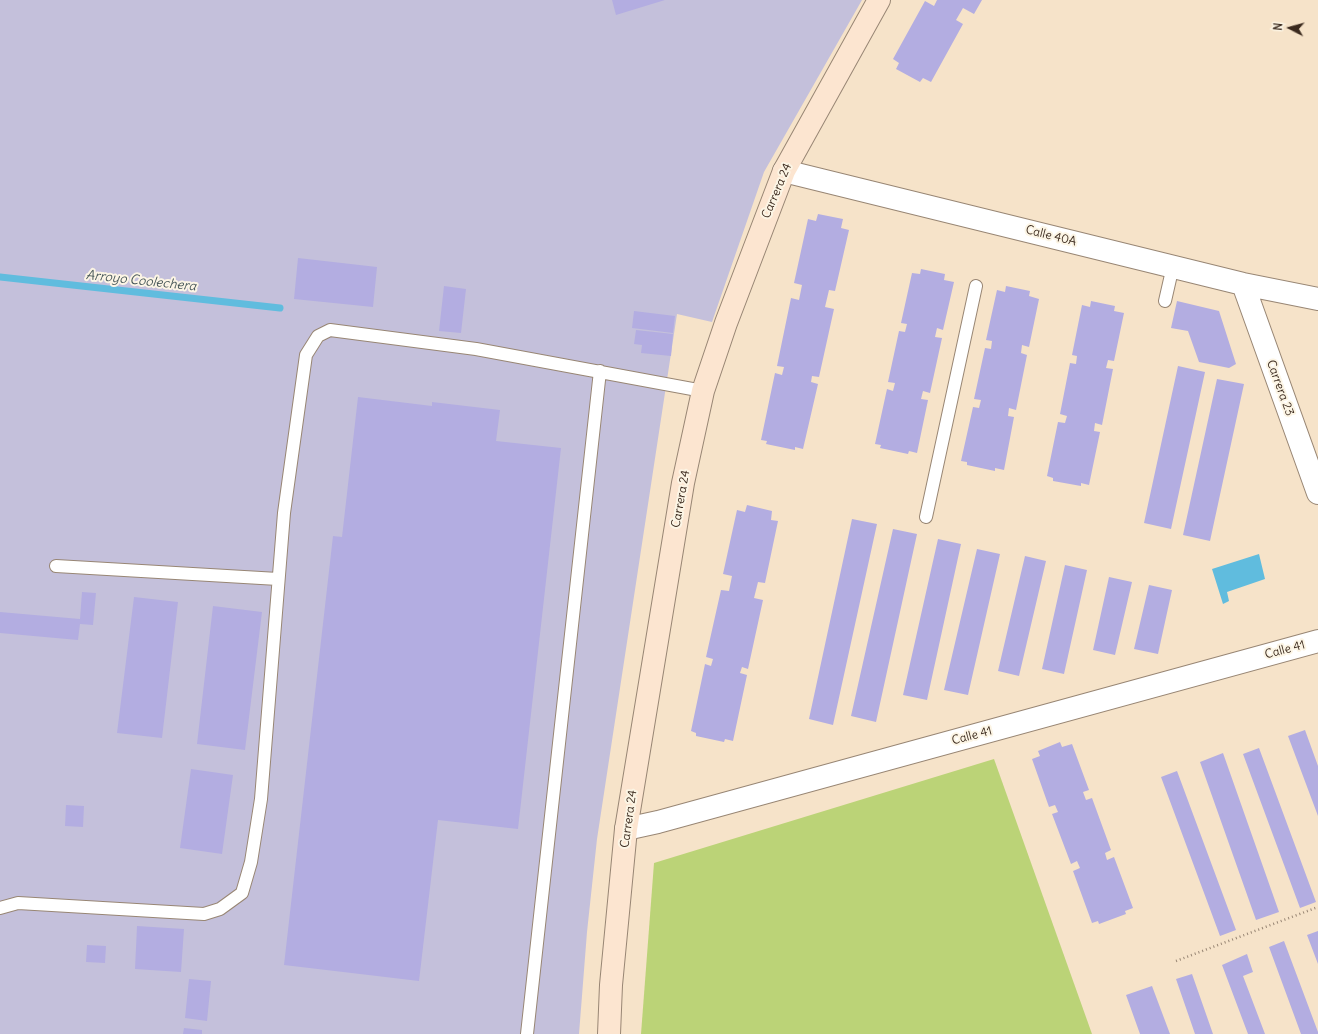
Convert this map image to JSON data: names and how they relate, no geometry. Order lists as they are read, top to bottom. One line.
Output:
{"streets":{"street":["Carrera 24","Calle 40A","Carrera 23","Calle 41"]},"crossings":[["Carrera 24","Calle 40A"],["Carrera 24","Calle 41"],["Calle 40A","Carrera 23"]],"water":["Arroyo Coolechera"],"north":"left"}
